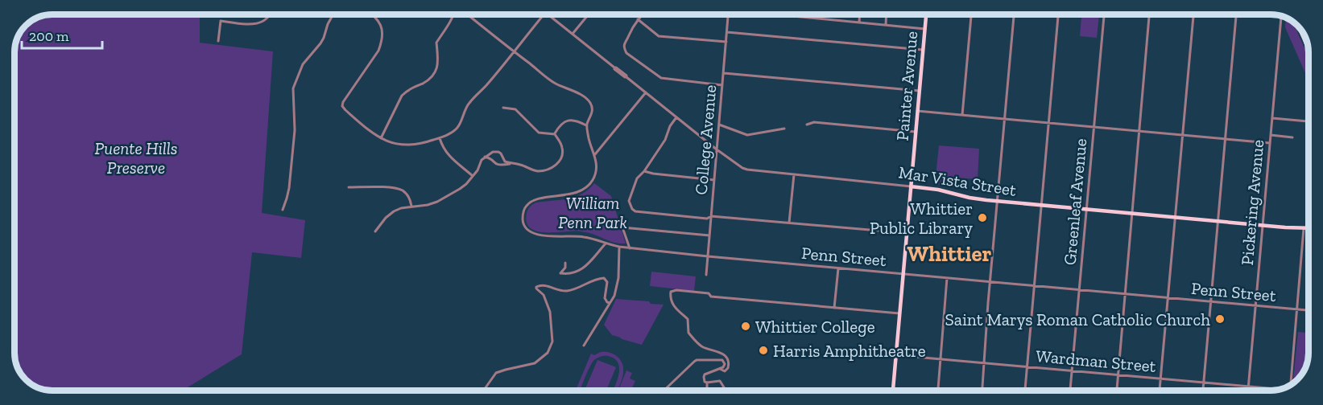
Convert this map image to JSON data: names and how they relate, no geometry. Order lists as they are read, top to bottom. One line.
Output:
{"streets":{"main road":["Painter Avenue","Mar Vista Street"],"street":["College Avenue","Greenleaf Avenue","Pickering Avenue","Penn Street","Wardman Street"]},"crossings":[["Painter Avenue","Mar Vista Street"],["Painter Avenue","Penn Street"],["Painter Avenue","Wardman Street"],["College Avenue","Mar Vista Street"],["College Avenue","Penn Street"],["Mar Vista Street","Greenleaf Avenue"],["Mar Vista Street","Pickering Avenue"],["Greenleaf Avenue","Penn Street"],["Greenleaf Avenue","Wardman Street"],["Pickering Avenue","Penn Street"],["Pickering Avenue","Wardman Street"]],"districts":["Whittier"],"parks":["Puente Hills Preserve","William Penn Park"],"places":["Whittier Public Library","Saint Marys Roman Catholic Church","Whittier College","Harris Amphitheatre"],"scale_bar":"200 m"}
